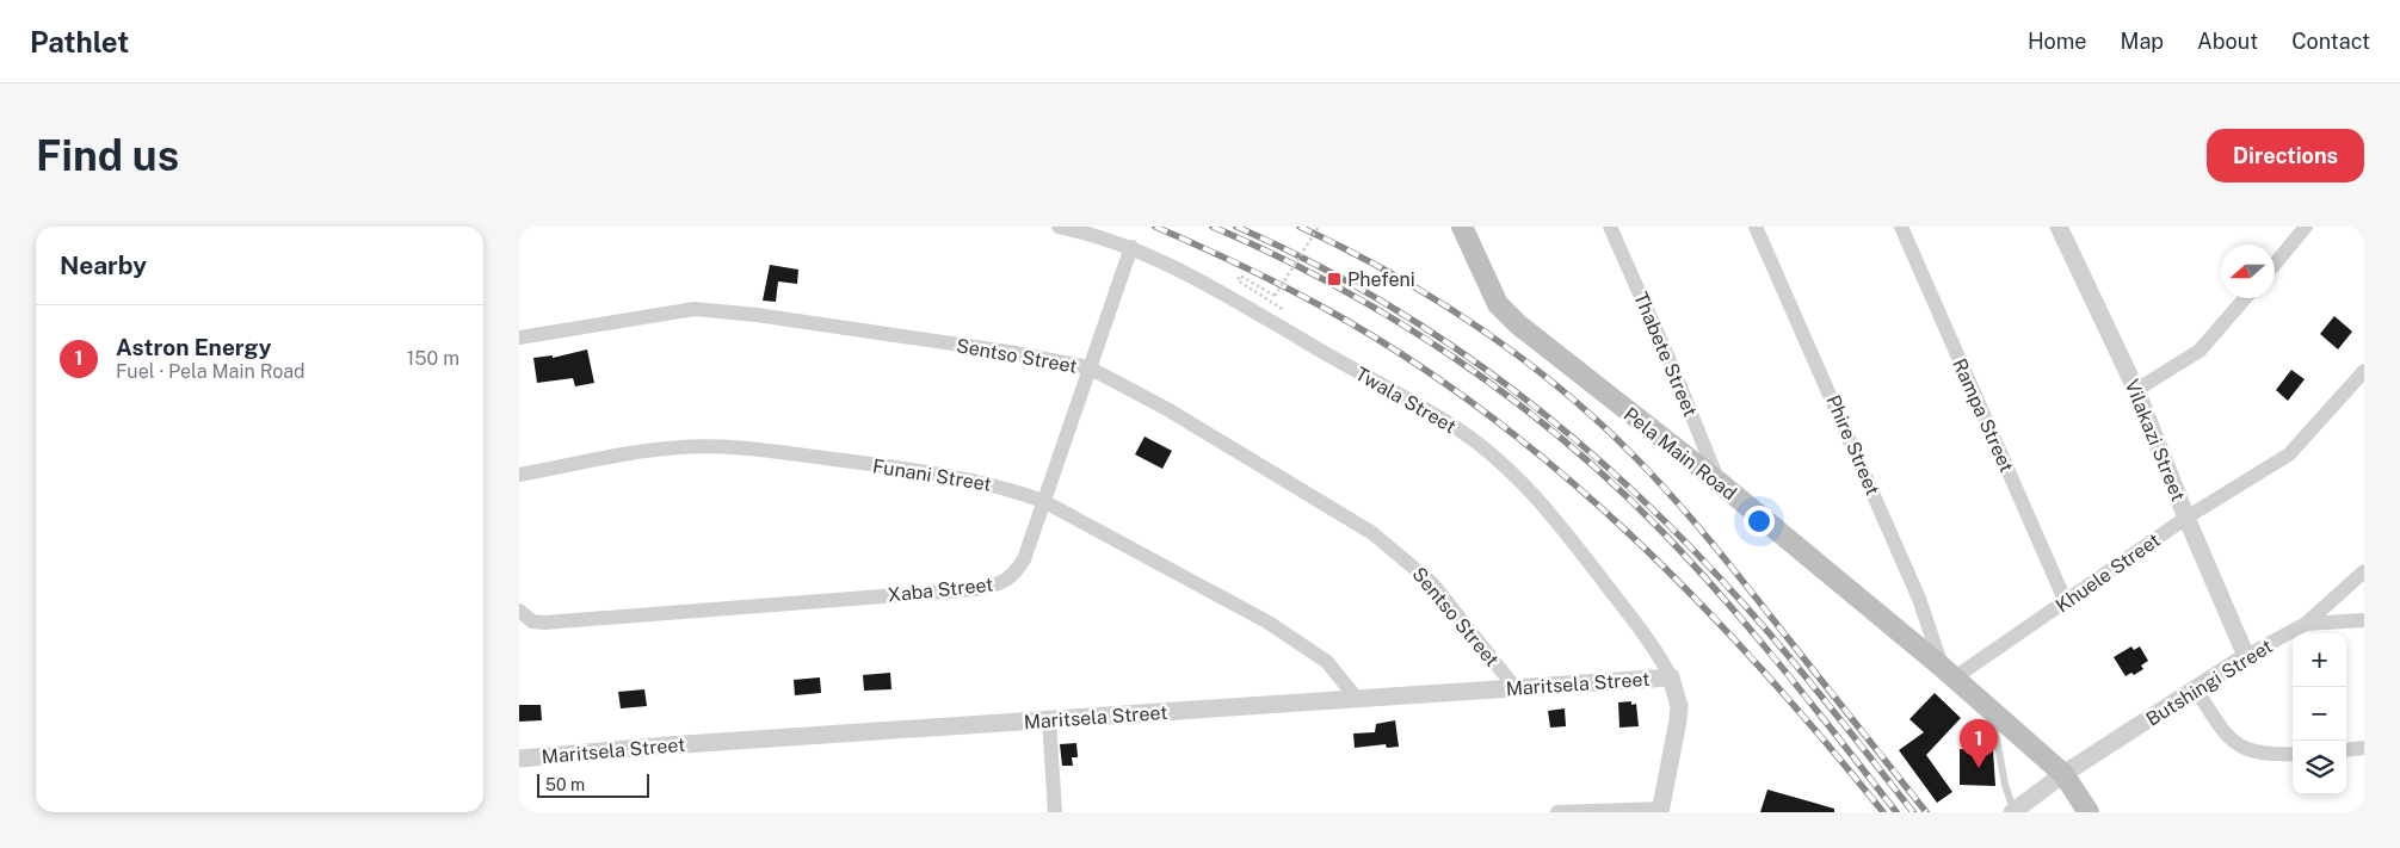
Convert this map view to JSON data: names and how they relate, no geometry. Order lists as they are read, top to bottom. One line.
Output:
{"streets":{"main road":["Pela Main Road"],"street":["Thabete Street","Sentso Street","Twala Street","Rampa Street","Vilakazi Street","Phire Street","Funani Street","Khuele Street","Xaba Street","Butshingi Street","Maritsela Street"]},"crossings":[["Thabete Street","Pela Main Road"],["Sentso Street","Xaba Street"],["Sentso Street","Maritsela Street"],["Twala Street","Xaba Street"],["Twala Street","Maritsela Street"],["Rampa Street","Khuele Street"],["Vilakazi Street","Khuele Street"],["Vilakazi Street","Butshingi Street"],["Phire Street","Pela Main Road"],["Phire Street","Khuele Street"],["Pela Main Road","Khuele Street"],["Pela Main Road","Butshingi Street"],["Funani Street","Xaba Street"],["Funani Street","Maritsela Street"]],"places":{"transit":["Phefeni"]},"scale_bar":"50 m","north":"left","page":{"header":"Pathlet","nav":["Home","Map","About","Contact"],"buttons":"Directions","title":"Find us","heading":"Nearby","list":[{"mark":"1","name":"Astron Energy","note":"Fuel · Pela Main Road","value":"150 m"}],"map_buttons":["+","−"],"pins":"1","scale":"50 m"}}
